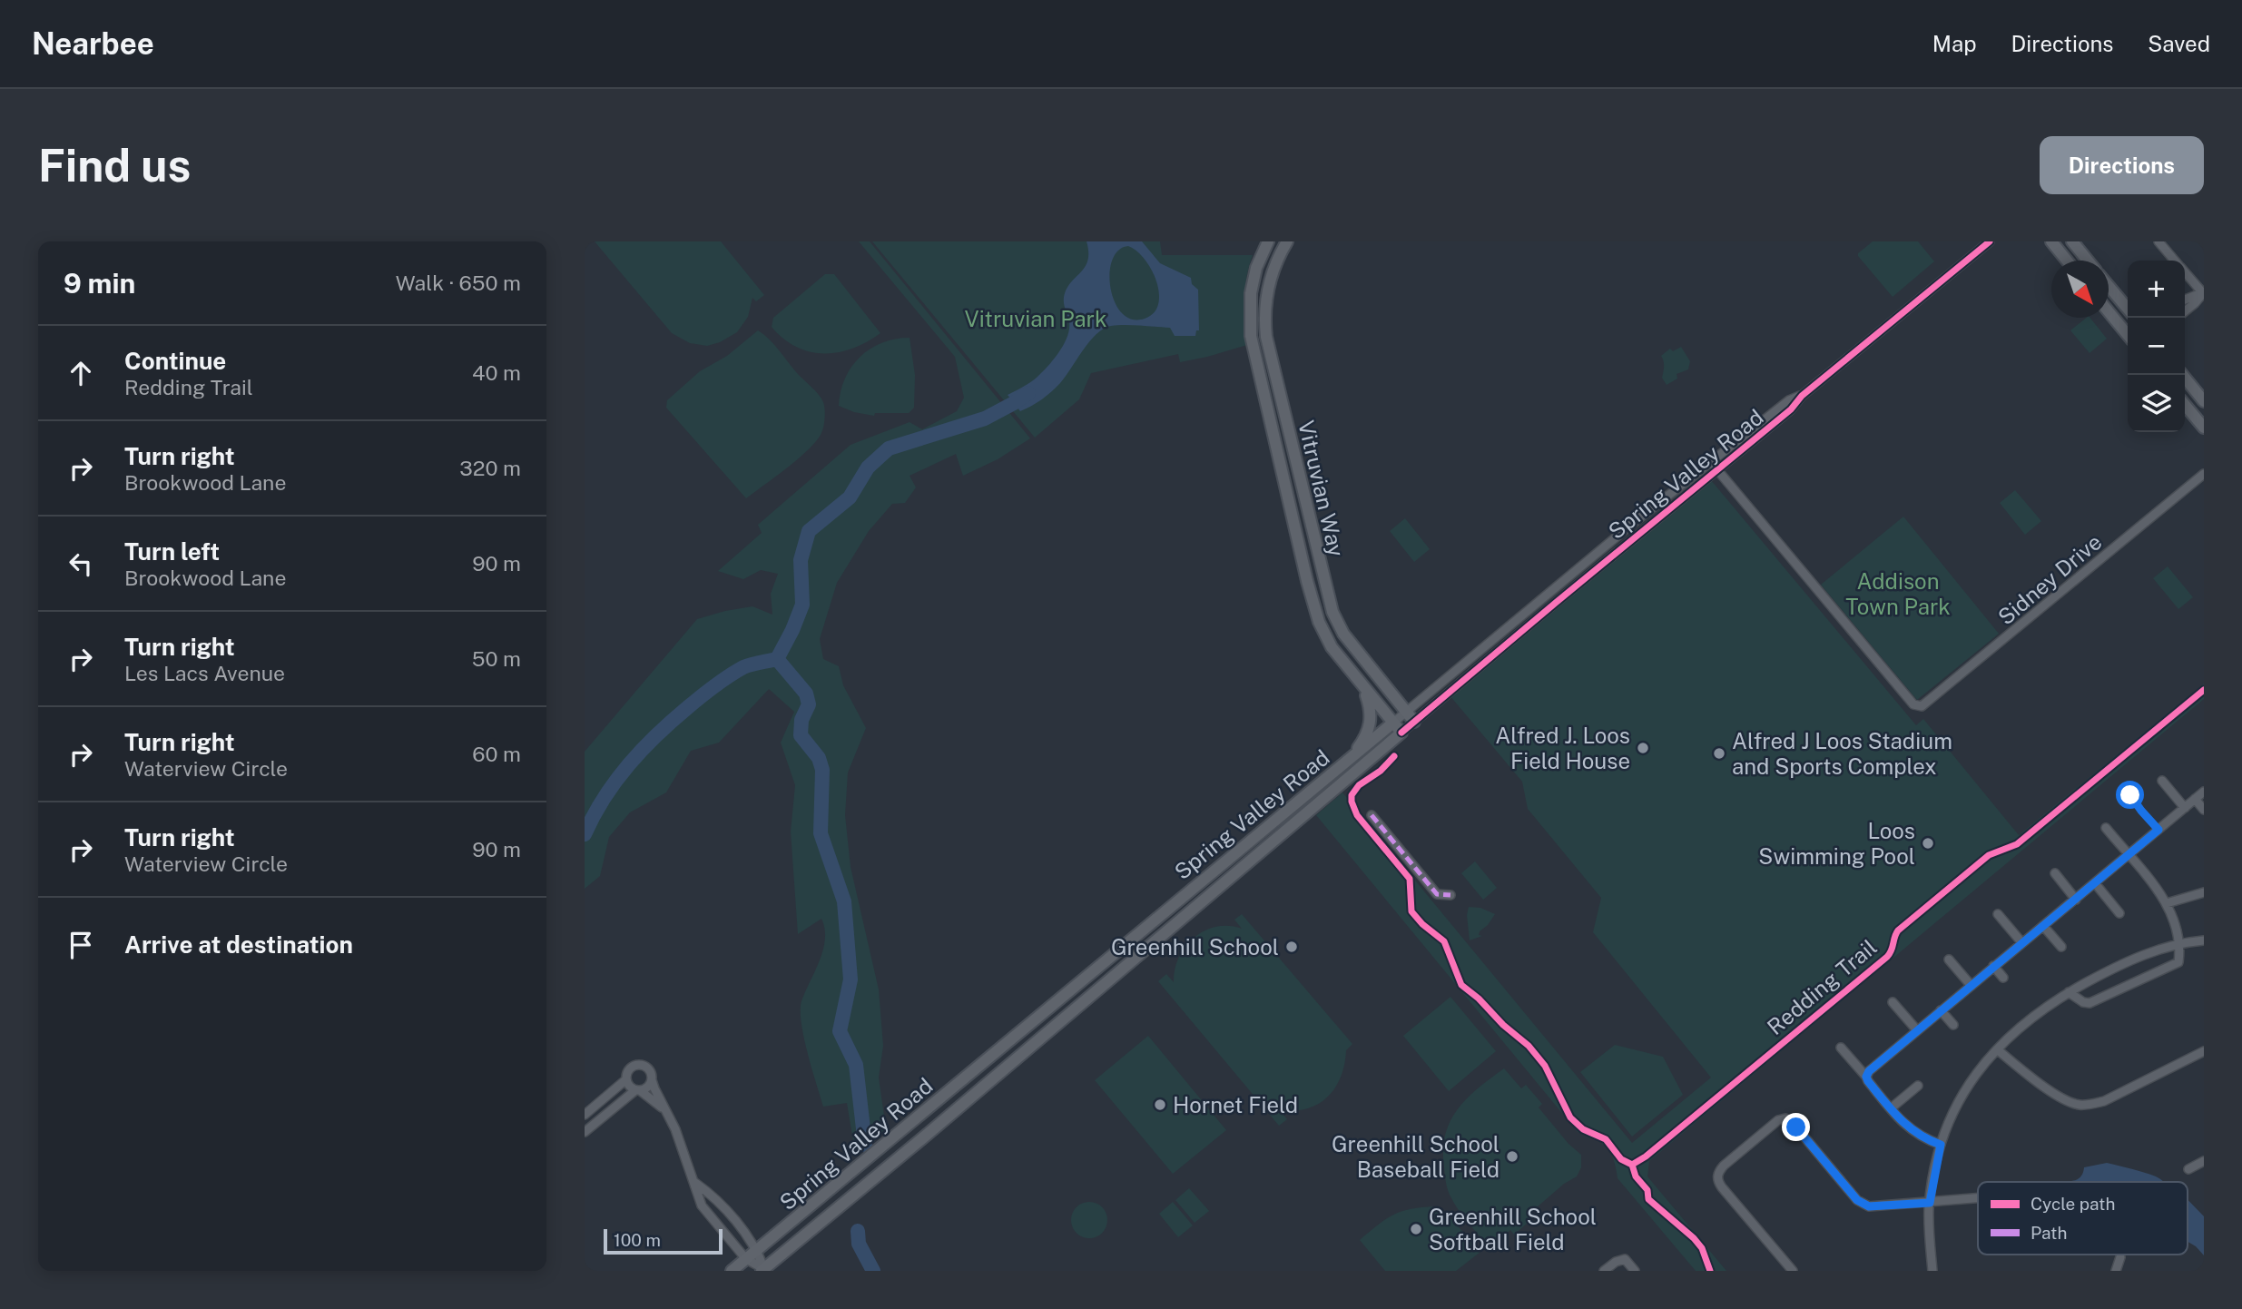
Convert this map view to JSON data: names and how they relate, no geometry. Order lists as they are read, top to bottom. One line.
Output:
{"streets":{"main road":["Spring Valley Road","Vitruvian Way"],"street":["Sidney Drive"],"cycle path":["Redding Trail"]},"crossings":[["Spring Valley Road","Vitruvian Way"],["Spring Valley Road","Sidney Drive"]],"parks":["Vitruvian Park","Addison Town Park"],"places":["Alfred J. Loos Field House","Alfred J Loos Stadium and Sports Complex","Loos Swimming Pool","Greenhill School","Hornet Field","Greenhill School Baseball Field","Greenhill School Softball Field"],"legend":["Cycle path","Path"],"scale_bar":"100 m","north":"bottom right","page":{"header":"Nearbee","nav":["Map","Directions","Saved"],"buttons":"Directions","title":"Find us","heading":["9 min","Walk · 650 m"],"map_buttons":["+","−"],"list":[["Continue","Redding Trail","40 m"],["Turn right","Brookwood Lane","320 m"],["Turn left","Brookwood Lane","90 m"],["Turn right","Les Lacs Avenue","50 m"],["Turn right","Waterview Circle","60 m"],["Turn right","Waterview Circle","90 m"],"Arrive at destination"],"scale":"100 m"}}
